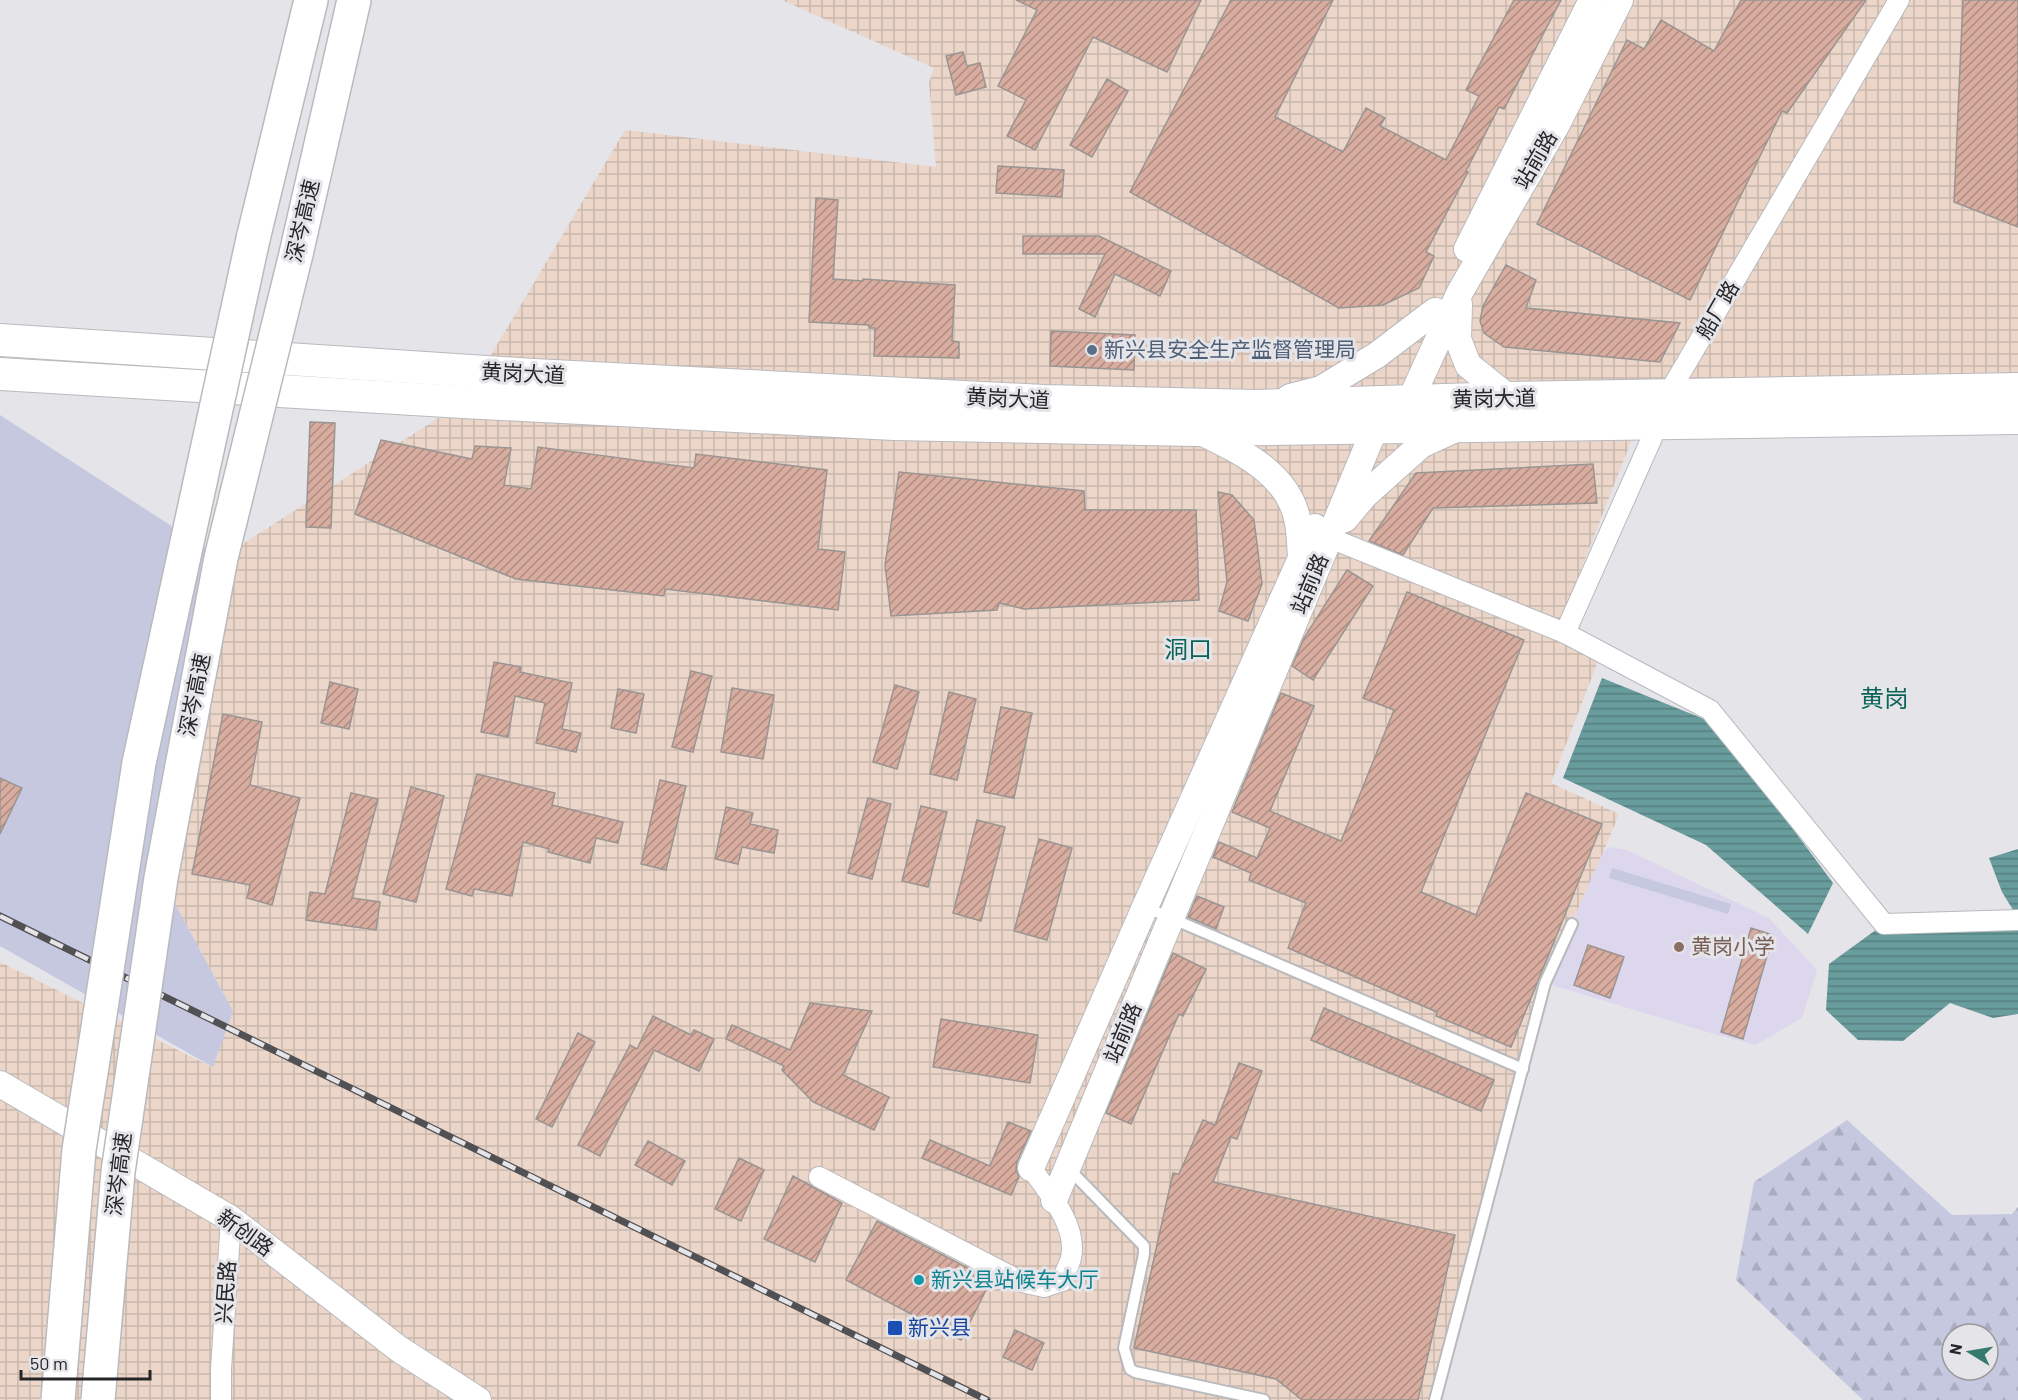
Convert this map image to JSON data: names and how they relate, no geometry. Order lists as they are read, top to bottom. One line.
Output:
{"streets":{"highway":["深岑高速"],"main road":["黄岗大道"],"street":["站前路","船厂路","新创路","兴民路"]},"crossings":[["站前路","黄岗大道"],["船厂路","黄岗大道"],["新创路","兴民路"]],"districts":["洞口","黄岗"],"places":{"other":["新兴县安全生产监督管理局","黄岗小学","新兴县站候车大厅"],"transit":["新兴县"]},"scale_bar":"50 m","north":"left"}
